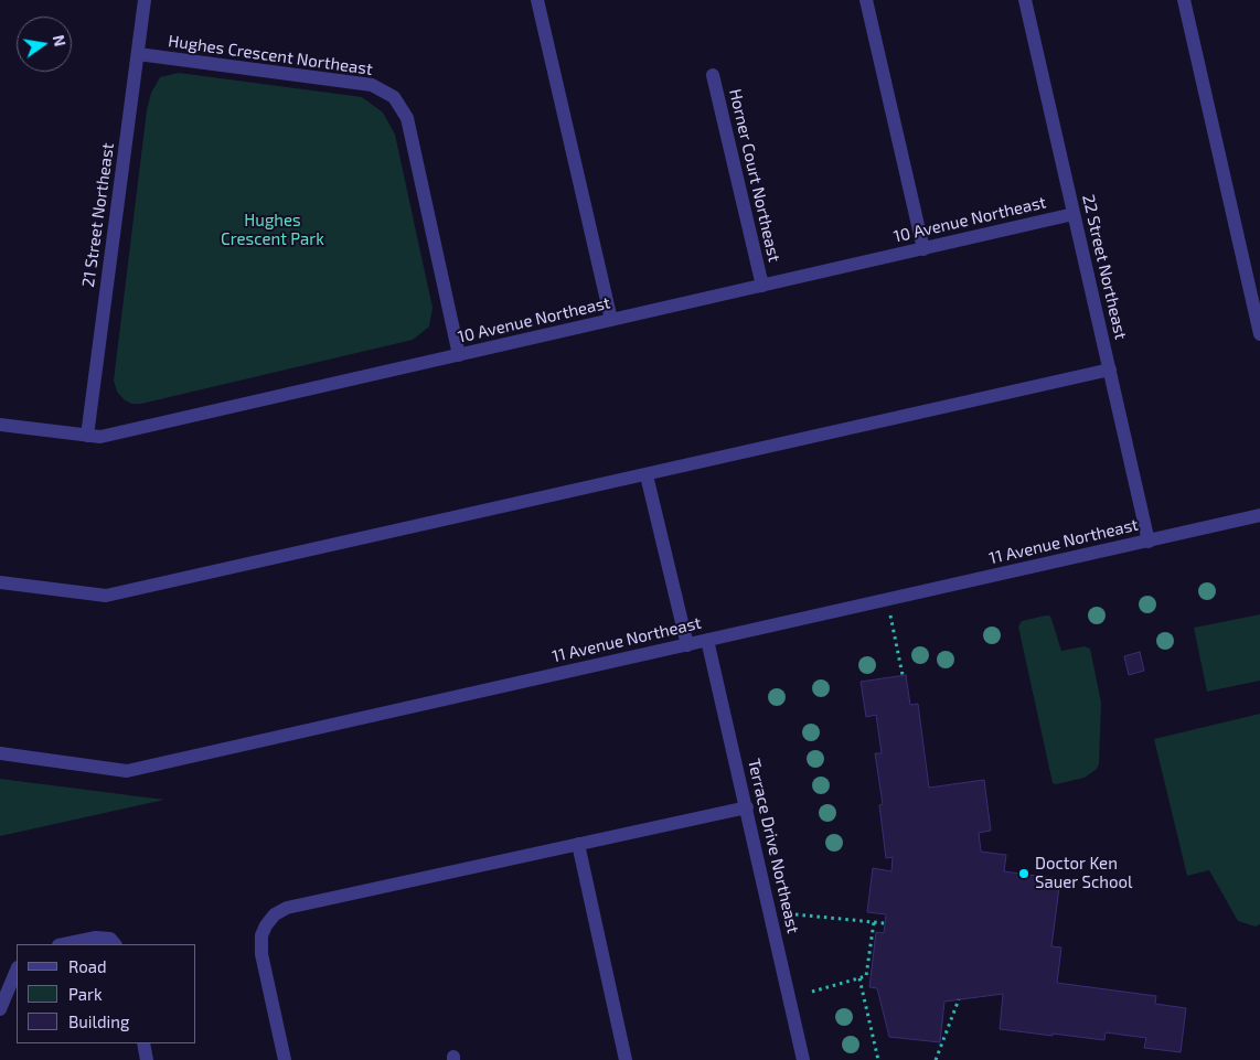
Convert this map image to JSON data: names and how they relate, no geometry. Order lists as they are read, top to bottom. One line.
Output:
{"streets":{"street":["Hughes Crescent Northeast","Horner Court Northeast","21 Street Northeast","10 Avenue Northeast","22 Street Northeast","11 Avenue Northeast","Terrace Drive Northeast"]},"crossings":[["Hughes Crescent Northeast","21 Street Northeast"],["Hughes Crescent Northeast","10 Avenue Northeast"],["Horner Court Northeast","10 Avenue Northeast"],["21 Street Northeast","10 Avenue Northeast"],["10 Avenue Northeast","22 Street Northeast"],["22 Street Northeast","11 Avenue Northeast"],["11 Avenue Northeast","Terrace Drive Northeast"]],"parks":["Hughes Crescent Park"],"places":["Doctor Ken Sauer School"],"legend":["Road","Park","Building"],"north":"right"}
